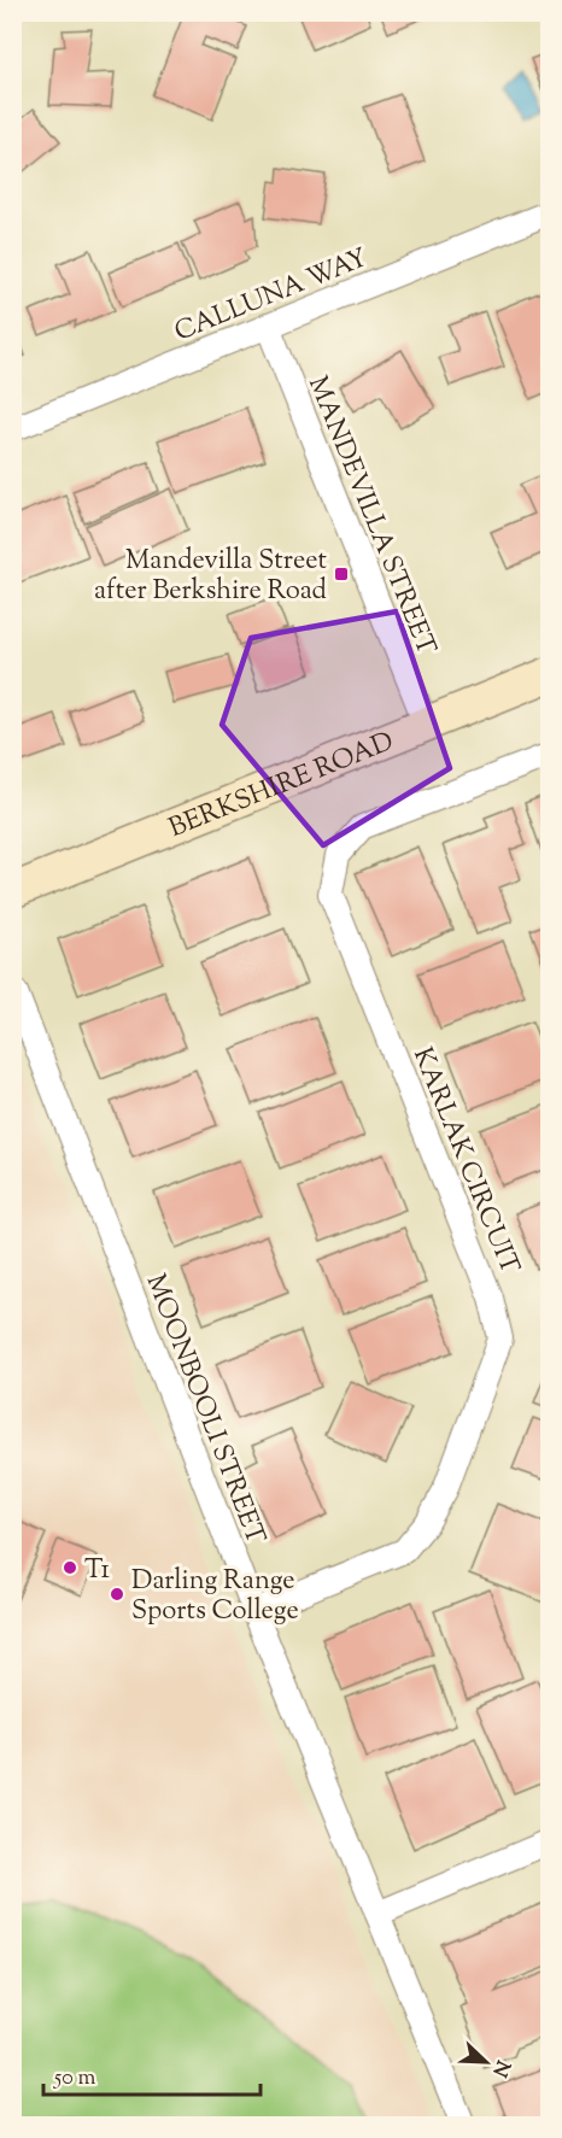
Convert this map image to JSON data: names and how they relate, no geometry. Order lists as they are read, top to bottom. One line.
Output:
{"streets":{"main road":["BERKSHIRE ROAD"],"street":["CALLUNA WAY","MANDEVILLA STREET","KARLAK CIRCUIT","MOONBOOLI STREET"]},"crossings":[["CALLUNA WAY","MANDEVILLA STREET"],["MANDEVILLA STREET","BERKSHIRE ROAD"],["KARLAK CIRCUIT","MOONBOOLI STREET"]],"places":{"transit":["Mandevilla Street after Berkshire Road"],"other":["T1","Darling Range Sports College"]},"scale_bar":"50 m","north":"bottom right"}
